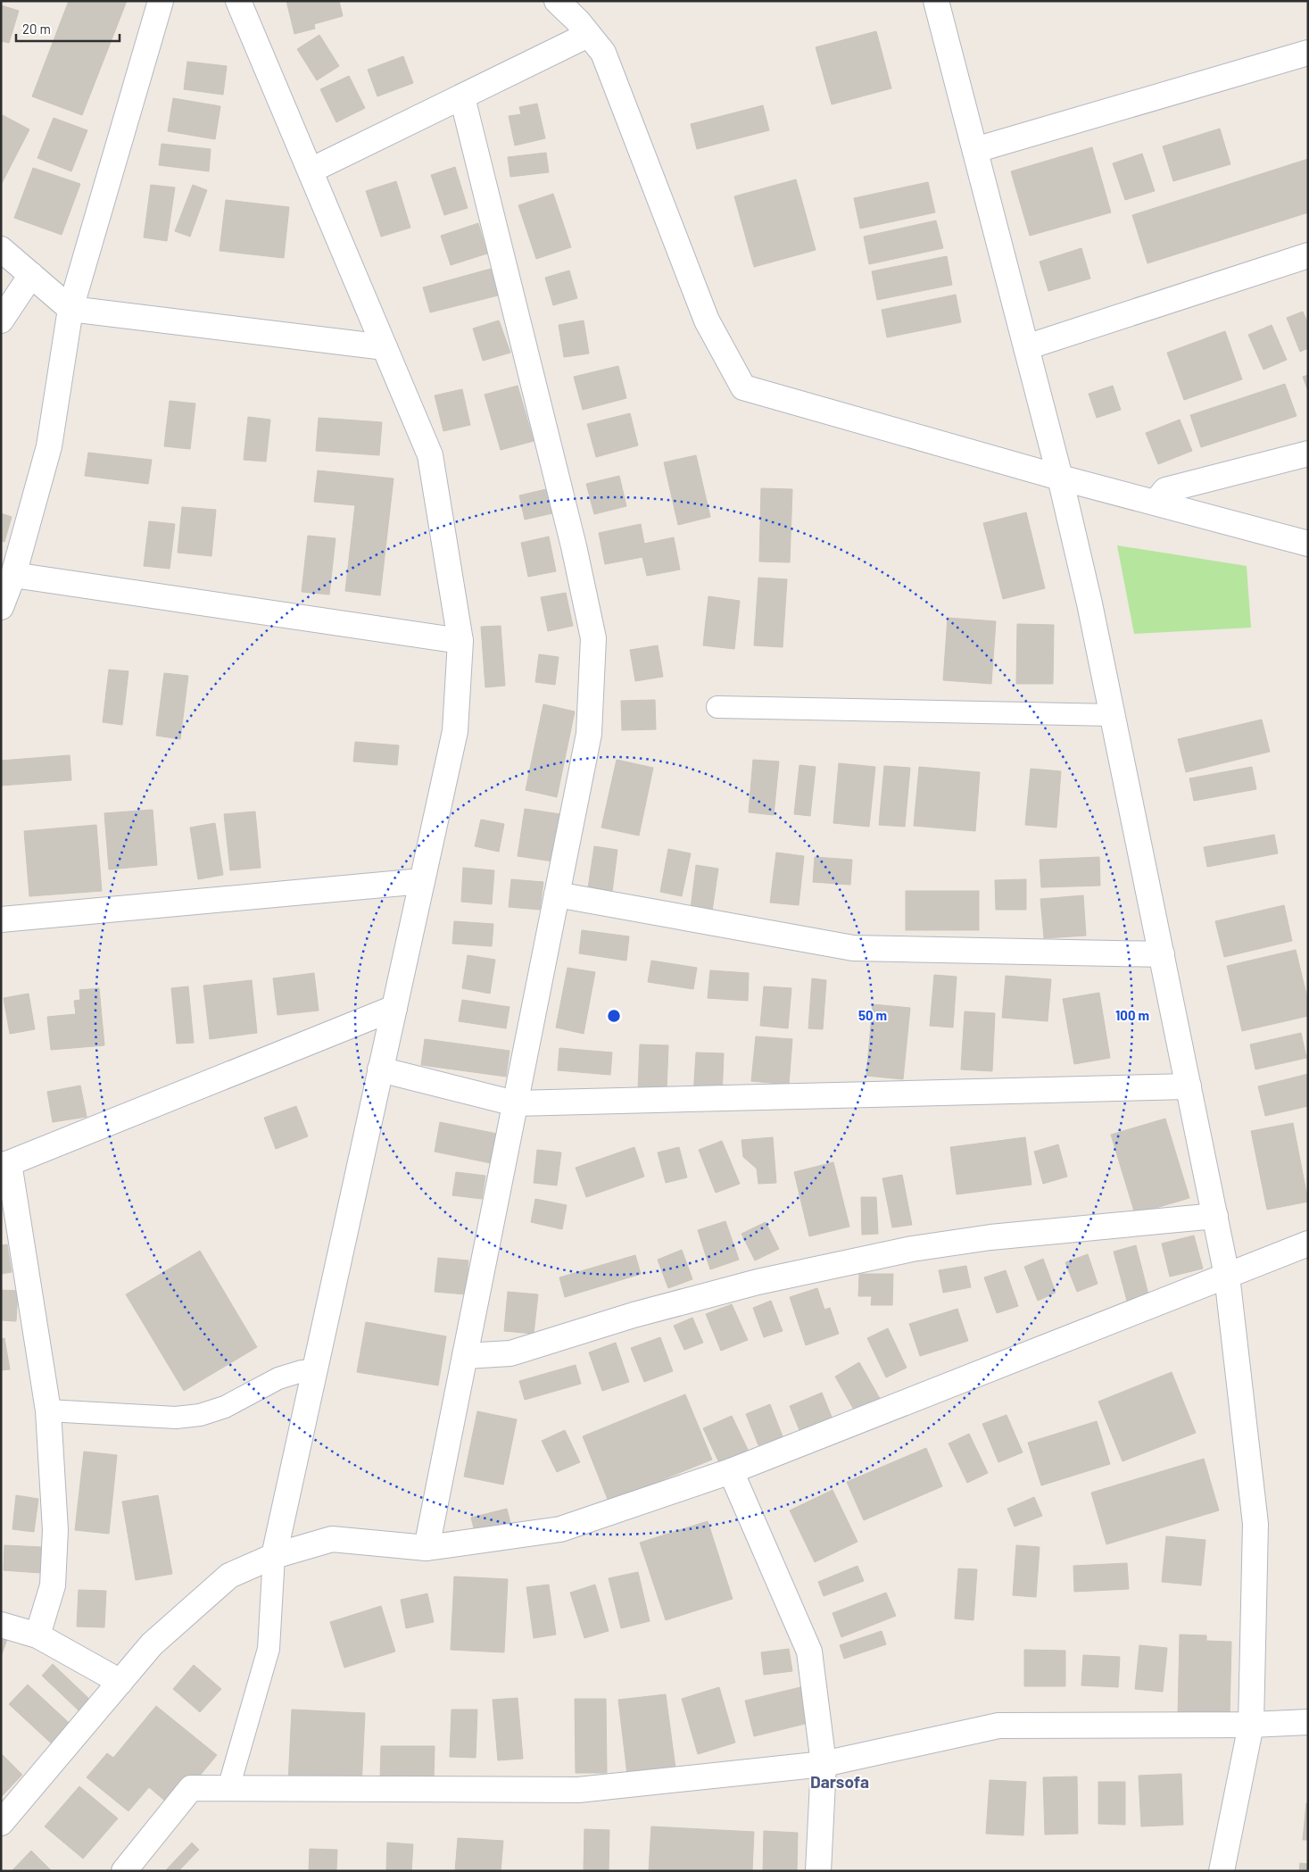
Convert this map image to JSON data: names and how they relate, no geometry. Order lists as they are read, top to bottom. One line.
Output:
{"districts":["Darsofa"],"scale_bar":"20 m","rings":["50 m","100 m"]}
